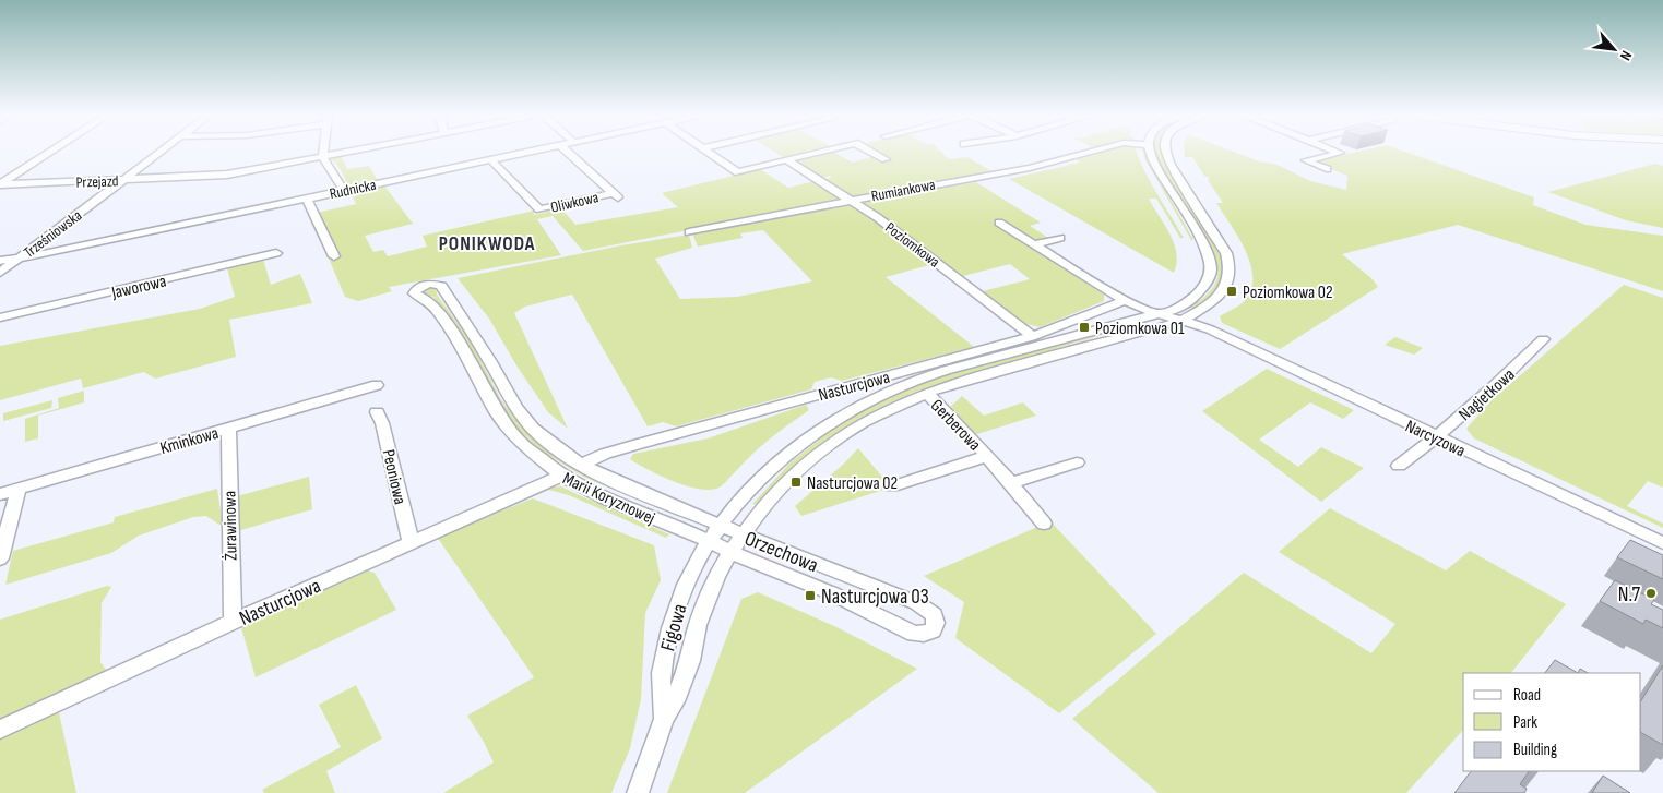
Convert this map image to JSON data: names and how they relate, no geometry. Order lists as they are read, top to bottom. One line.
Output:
{"streets":{"street":["Przejazd","Rudnicka","Rumiankowa","Oliwkowa","Trześniowska","Poziomkowa","Jaworowa","Nasturcjowa","Nagietkowa","Gerberowa","Narcyzowa","Kminkowa","Peoniowa","Marii Koryznowej","Żurawinowa","Orzechowa","Figowa"]},"crossings":[["Przejazd","Trześniowska"],["Rudnicka","Oliwkowa"],["Rudnicka","Trześniowska"],["Rumiankowa","Poziomkowa"],["Poziomkowa","Nasturcjowa"],["Nasturcjowa","Narcyzowa"],["Nasturcjowa","Peoniowa"],["Nasturcjowa","Marii Koryznowej"],["Nasturcjowa","Żurawinowa"],["Nagietkowa","Narcyzowa"],["Gerberowa","Figowa"],["Narcyzowa","Figowa"],["Kminkowa","Żurawinowa"],["Marii Koryznowej","Orzechowa"],["Marii Koryznowej","Figowa"],["Orzechowa","Figowa"]],"districts":["PONIKWODA"],"places":{"transit":["Poziomkowa 02","Poziomkowa 01","Nasturcjowa 02","Nasturcjowa 03"],"other":["N.7"]},"legend":["Road","Park","Building"],"north":"bottom right"}
